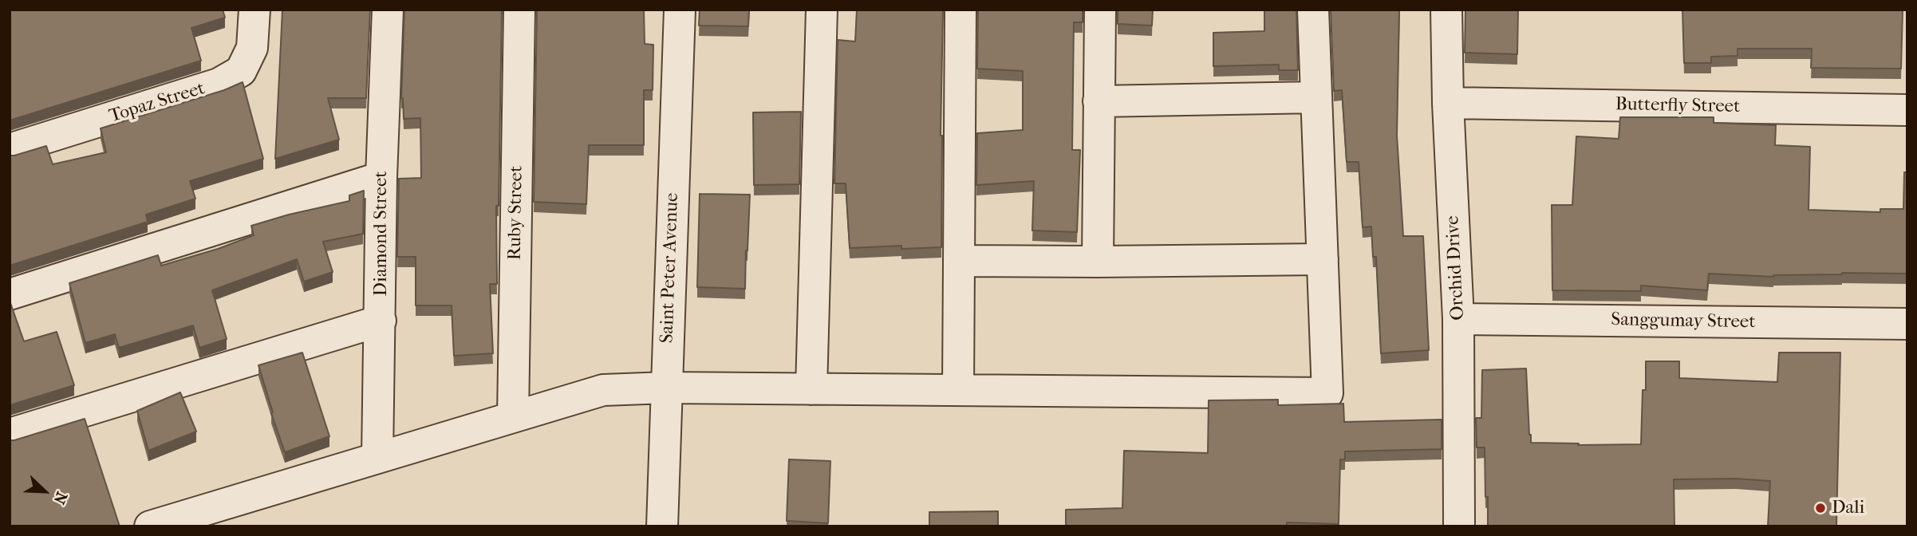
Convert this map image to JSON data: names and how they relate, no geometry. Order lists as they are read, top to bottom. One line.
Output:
{"streets":{"street":["Topaz Street","Butterfly Street","Ruby Street","Diamond Street","Saint Peter Avenue","Orchid Drive","Sanggumay Street"]},"crossings":[["Butterfly Street","Orchid Drive"],["Orchid Drive","Sanggumay Street"]],"places":["Dali"],"north":"bottom right"}
